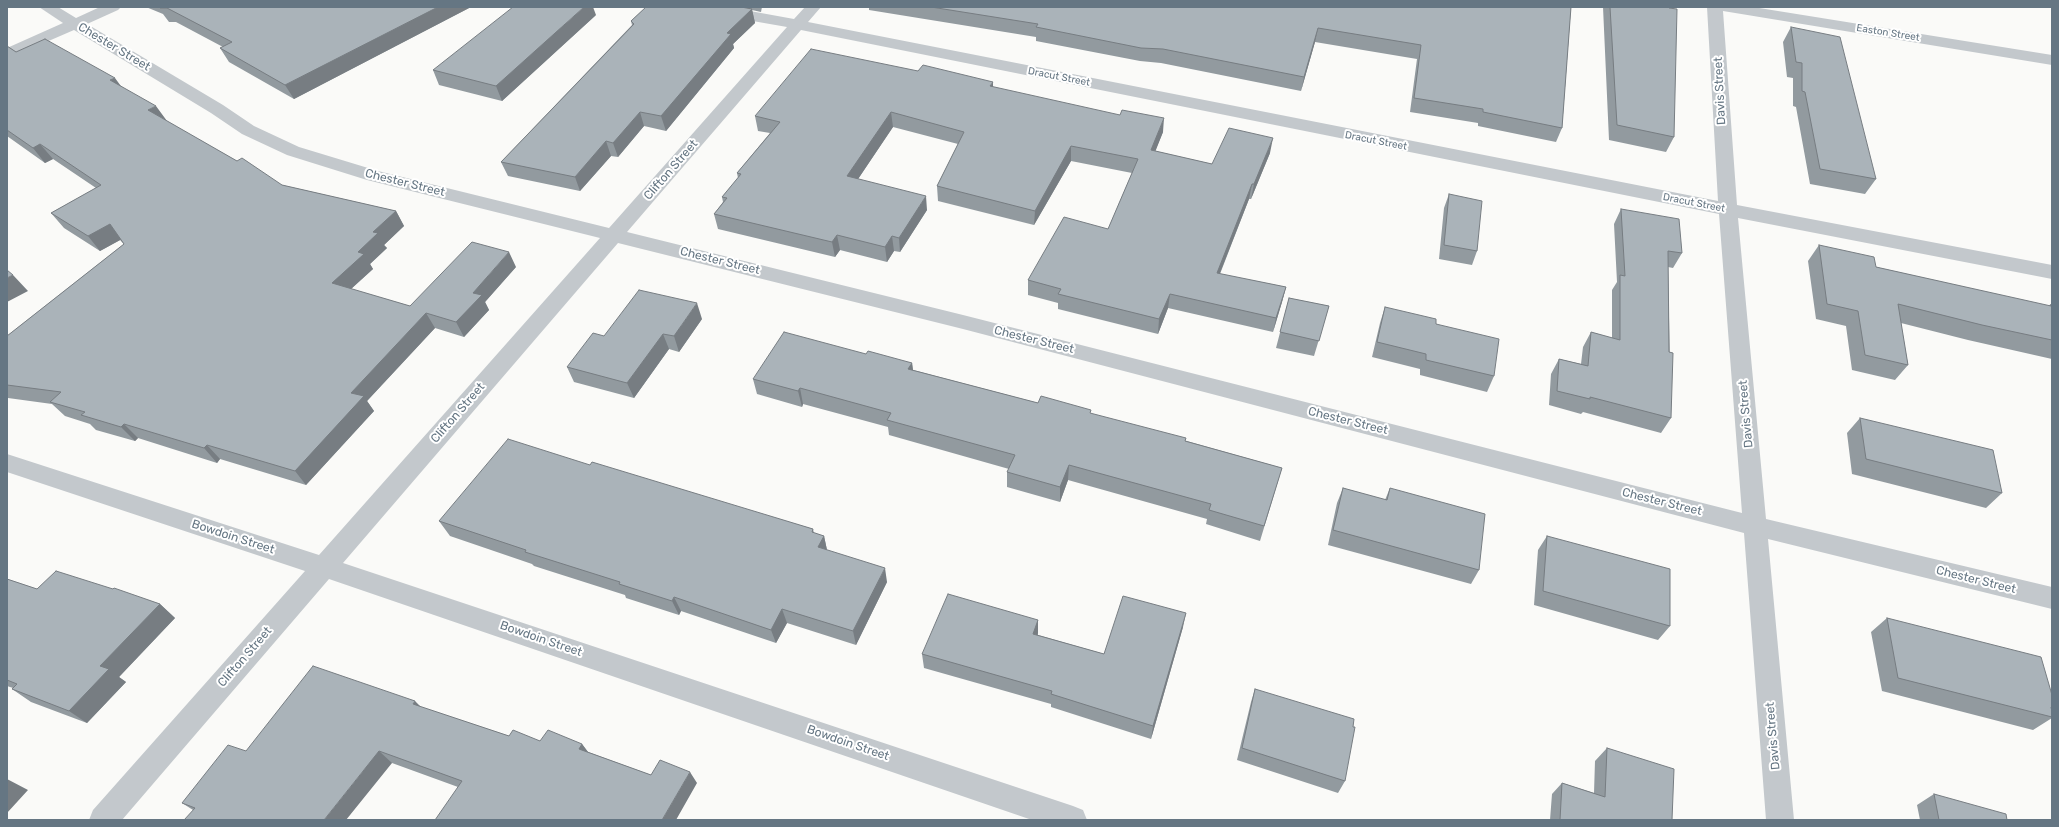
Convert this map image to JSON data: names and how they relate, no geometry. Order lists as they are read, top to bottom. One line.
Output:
{"streets":{"street":["Easton Street","Chester Street","Dracut Street","Davis Street","Clifton Street","Bowdoin Street"]},"crossings":[["Chester Street","Davis Street"],["Chester Street","Clifton Street"],["Dracut Street","Davis Street"],["Dracut Street","Clifton Street"],["Clifton Street","Bowdoin Street"]]}
